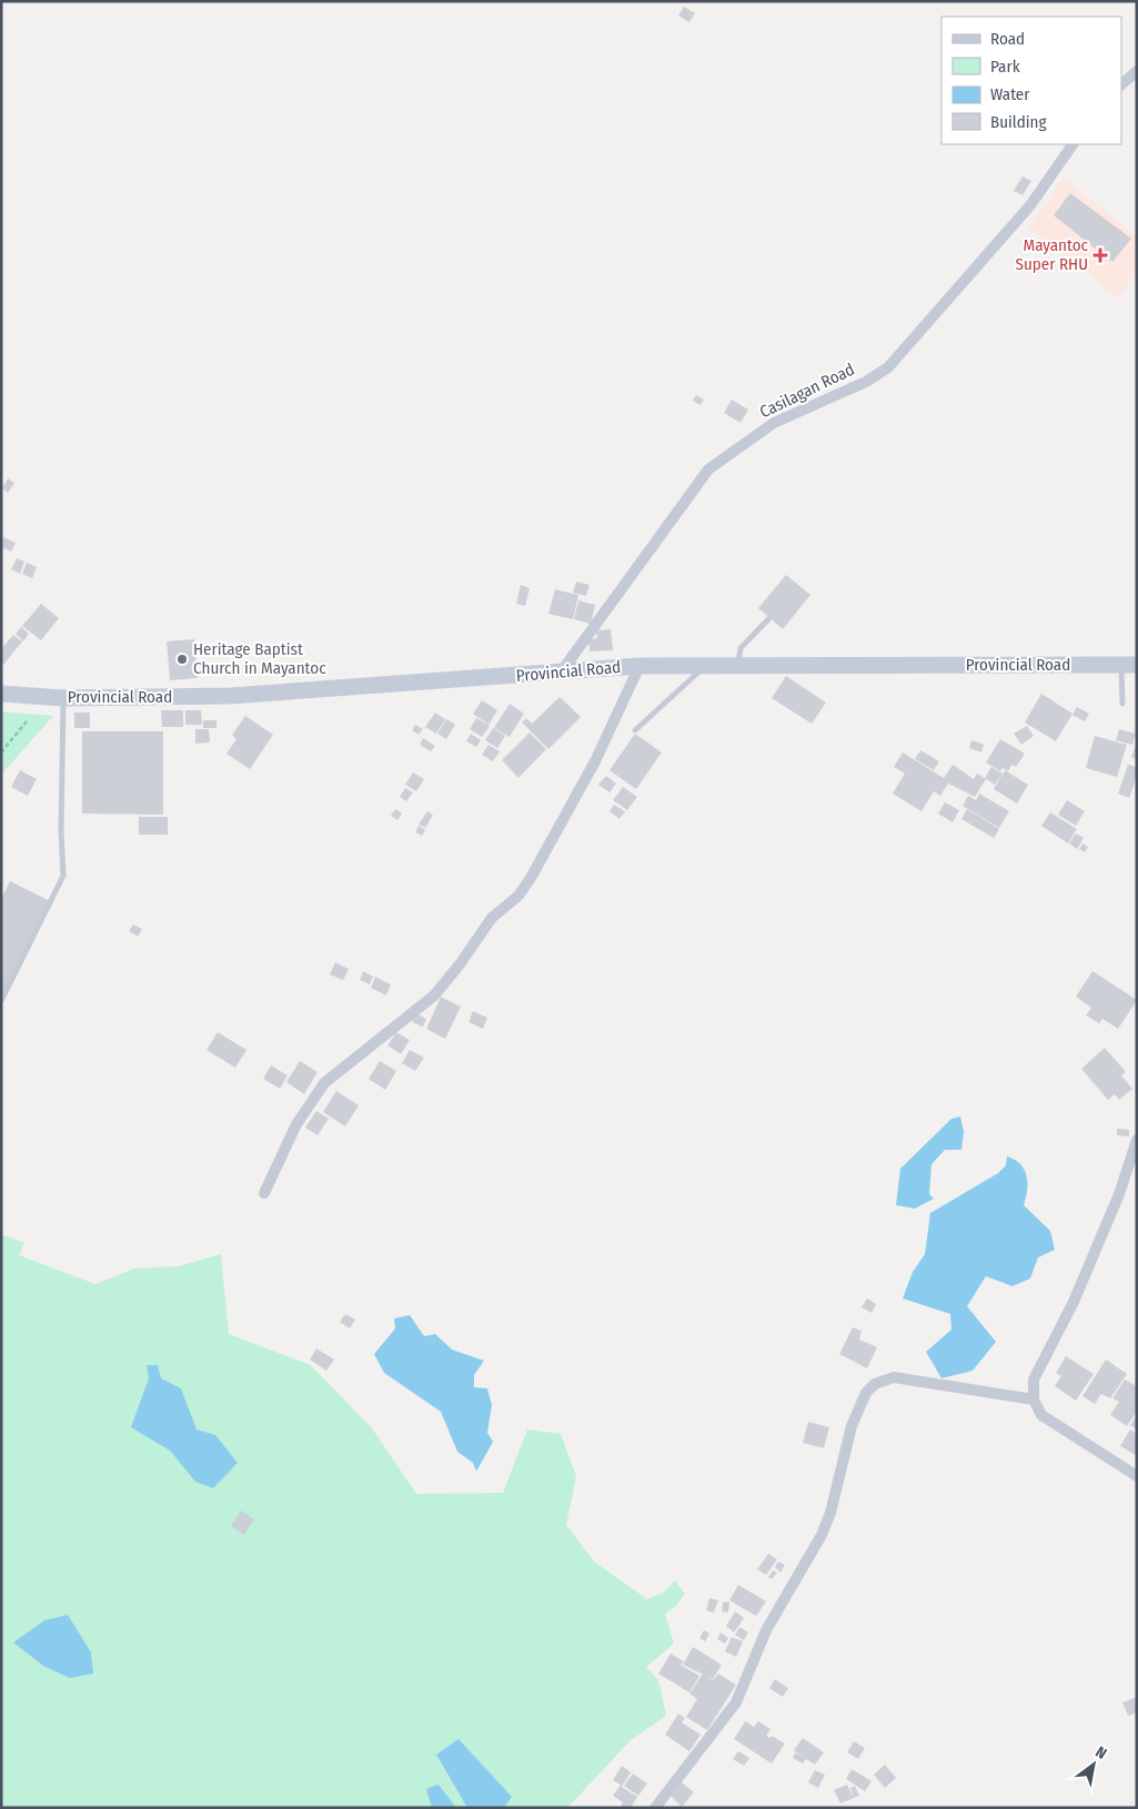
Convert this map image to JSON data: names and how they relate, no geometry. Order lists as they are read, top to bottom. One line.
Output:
{"streets":{"main road":["Provincial Road"],"street":["Casilagan Road"]},"crossings":[["Casilagan Road","Provincial Road"]],"places":{"health":["Mayantoc Super RHU"],"other":["Heritage Baptist Church in Mayantoc"]},"legend":["Road","Park","Water","Building"],"north":"top right"}
